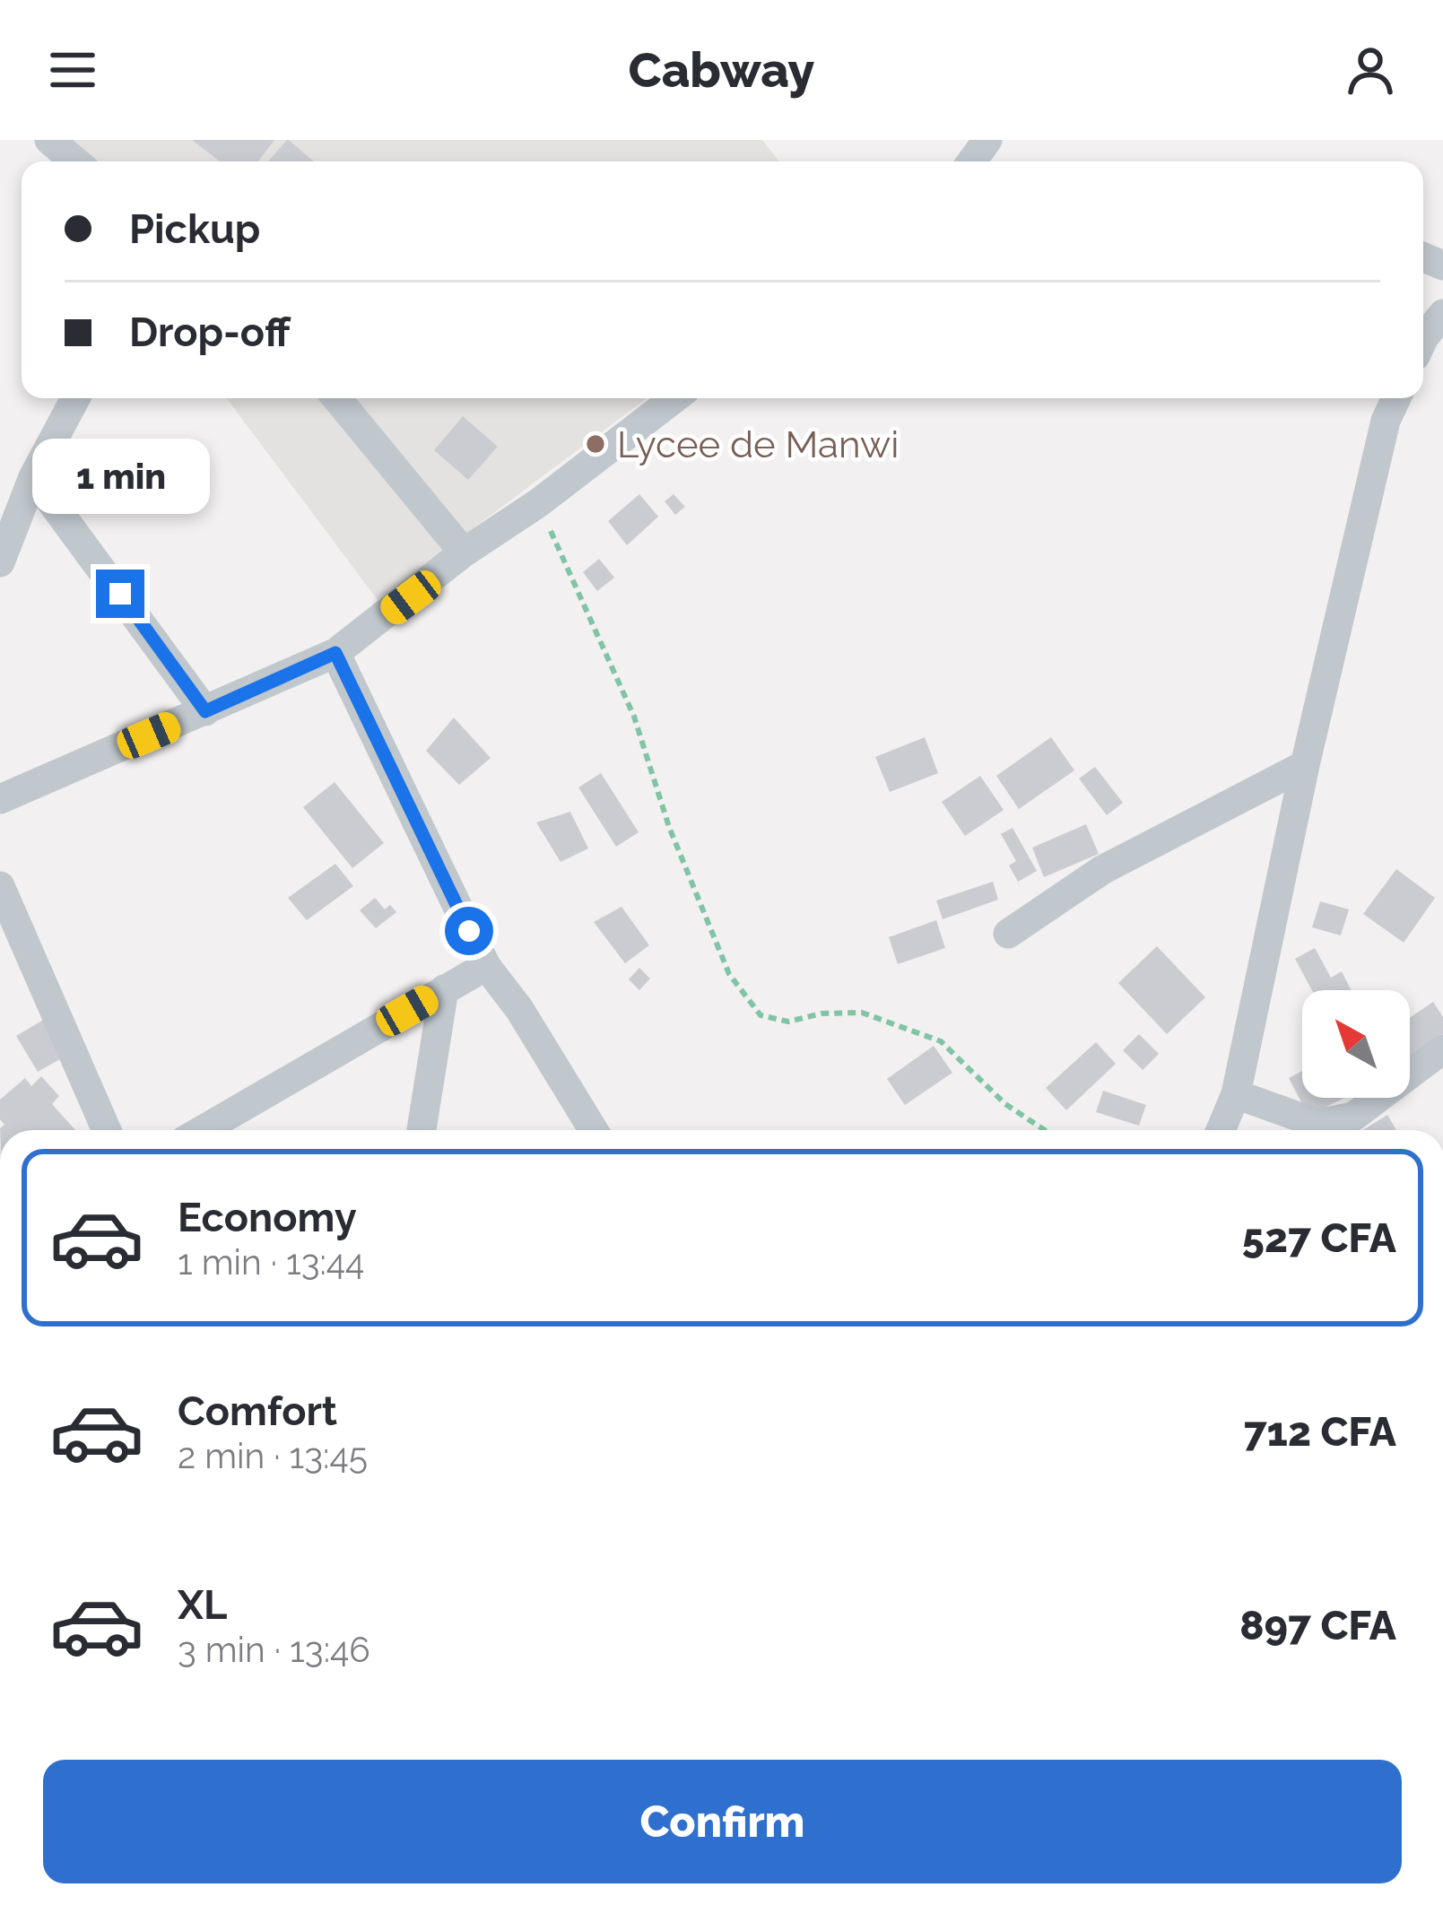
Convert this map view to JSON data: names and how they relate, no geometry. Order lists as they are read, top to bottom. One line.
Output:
{"places":["Lycee de Manwi"],"north":"top left","page":{"header":"Cabway","banner":["Pickup","Drop-off"],"bubble":"1 min","list":[{"name":"Economy","note":"1 min · 13:44","value":"527 CFA"},{"name":"Comfort","note":"2 min · 13:45","value":"712 CFA"},{"name":"XL","note":"3 min · 13:46","value":"897 CFA"}],"buttons":"Confirm"}}
